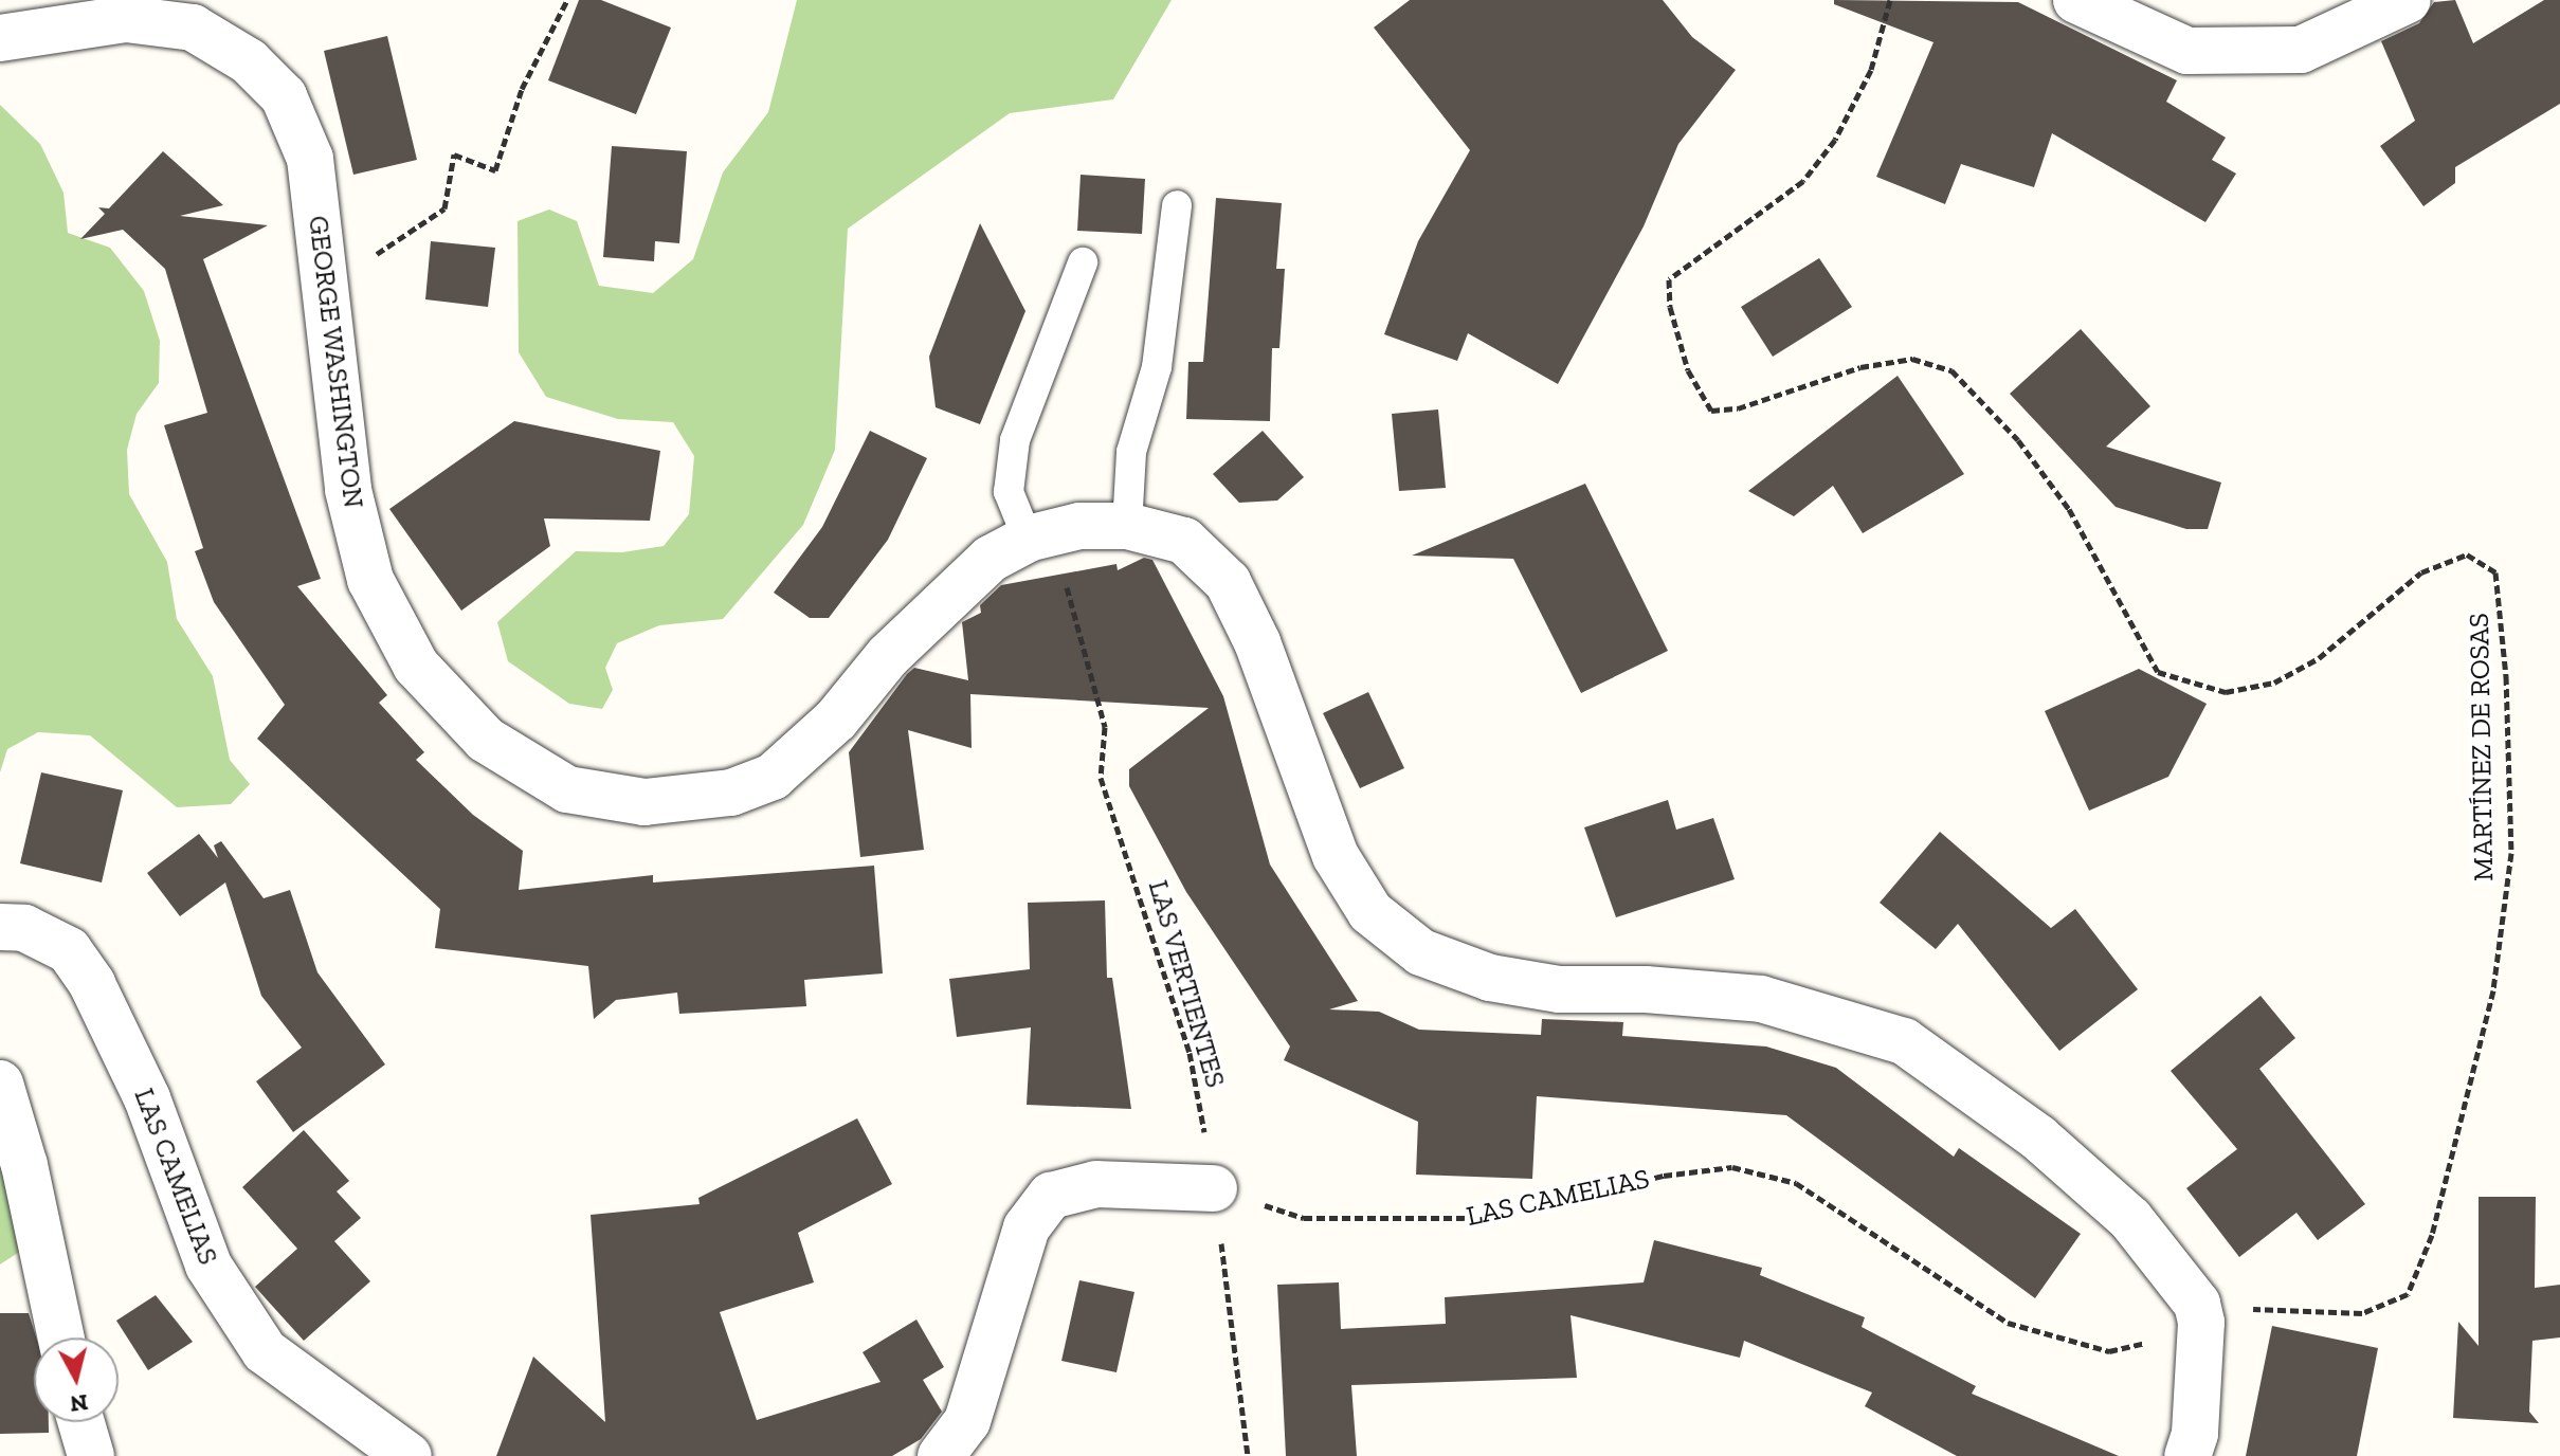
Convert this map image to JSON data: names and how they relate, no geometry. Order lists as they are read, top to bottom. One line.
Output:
{"streets":{"street":["GEORGE WASHINGTON","LAS CAMELIAS"],"path":["MARTÍNEZ DE ROSAS","LAS VERTIENTES"]},"crossings":[["GEORGE WASHINGTON","MARTÍNEZ DE ROSAS"],["GEORGE WASHINGTON","LAS VERTIENTES"],["GEORGE WASHINGTON","LAS CAMELIAS"],["MARTÍNEZ DE ROSAS","LAS CAMELIAS"],["LAS VERTIENTES","LAS CAMELIAS"]],"north":"bottom"}
